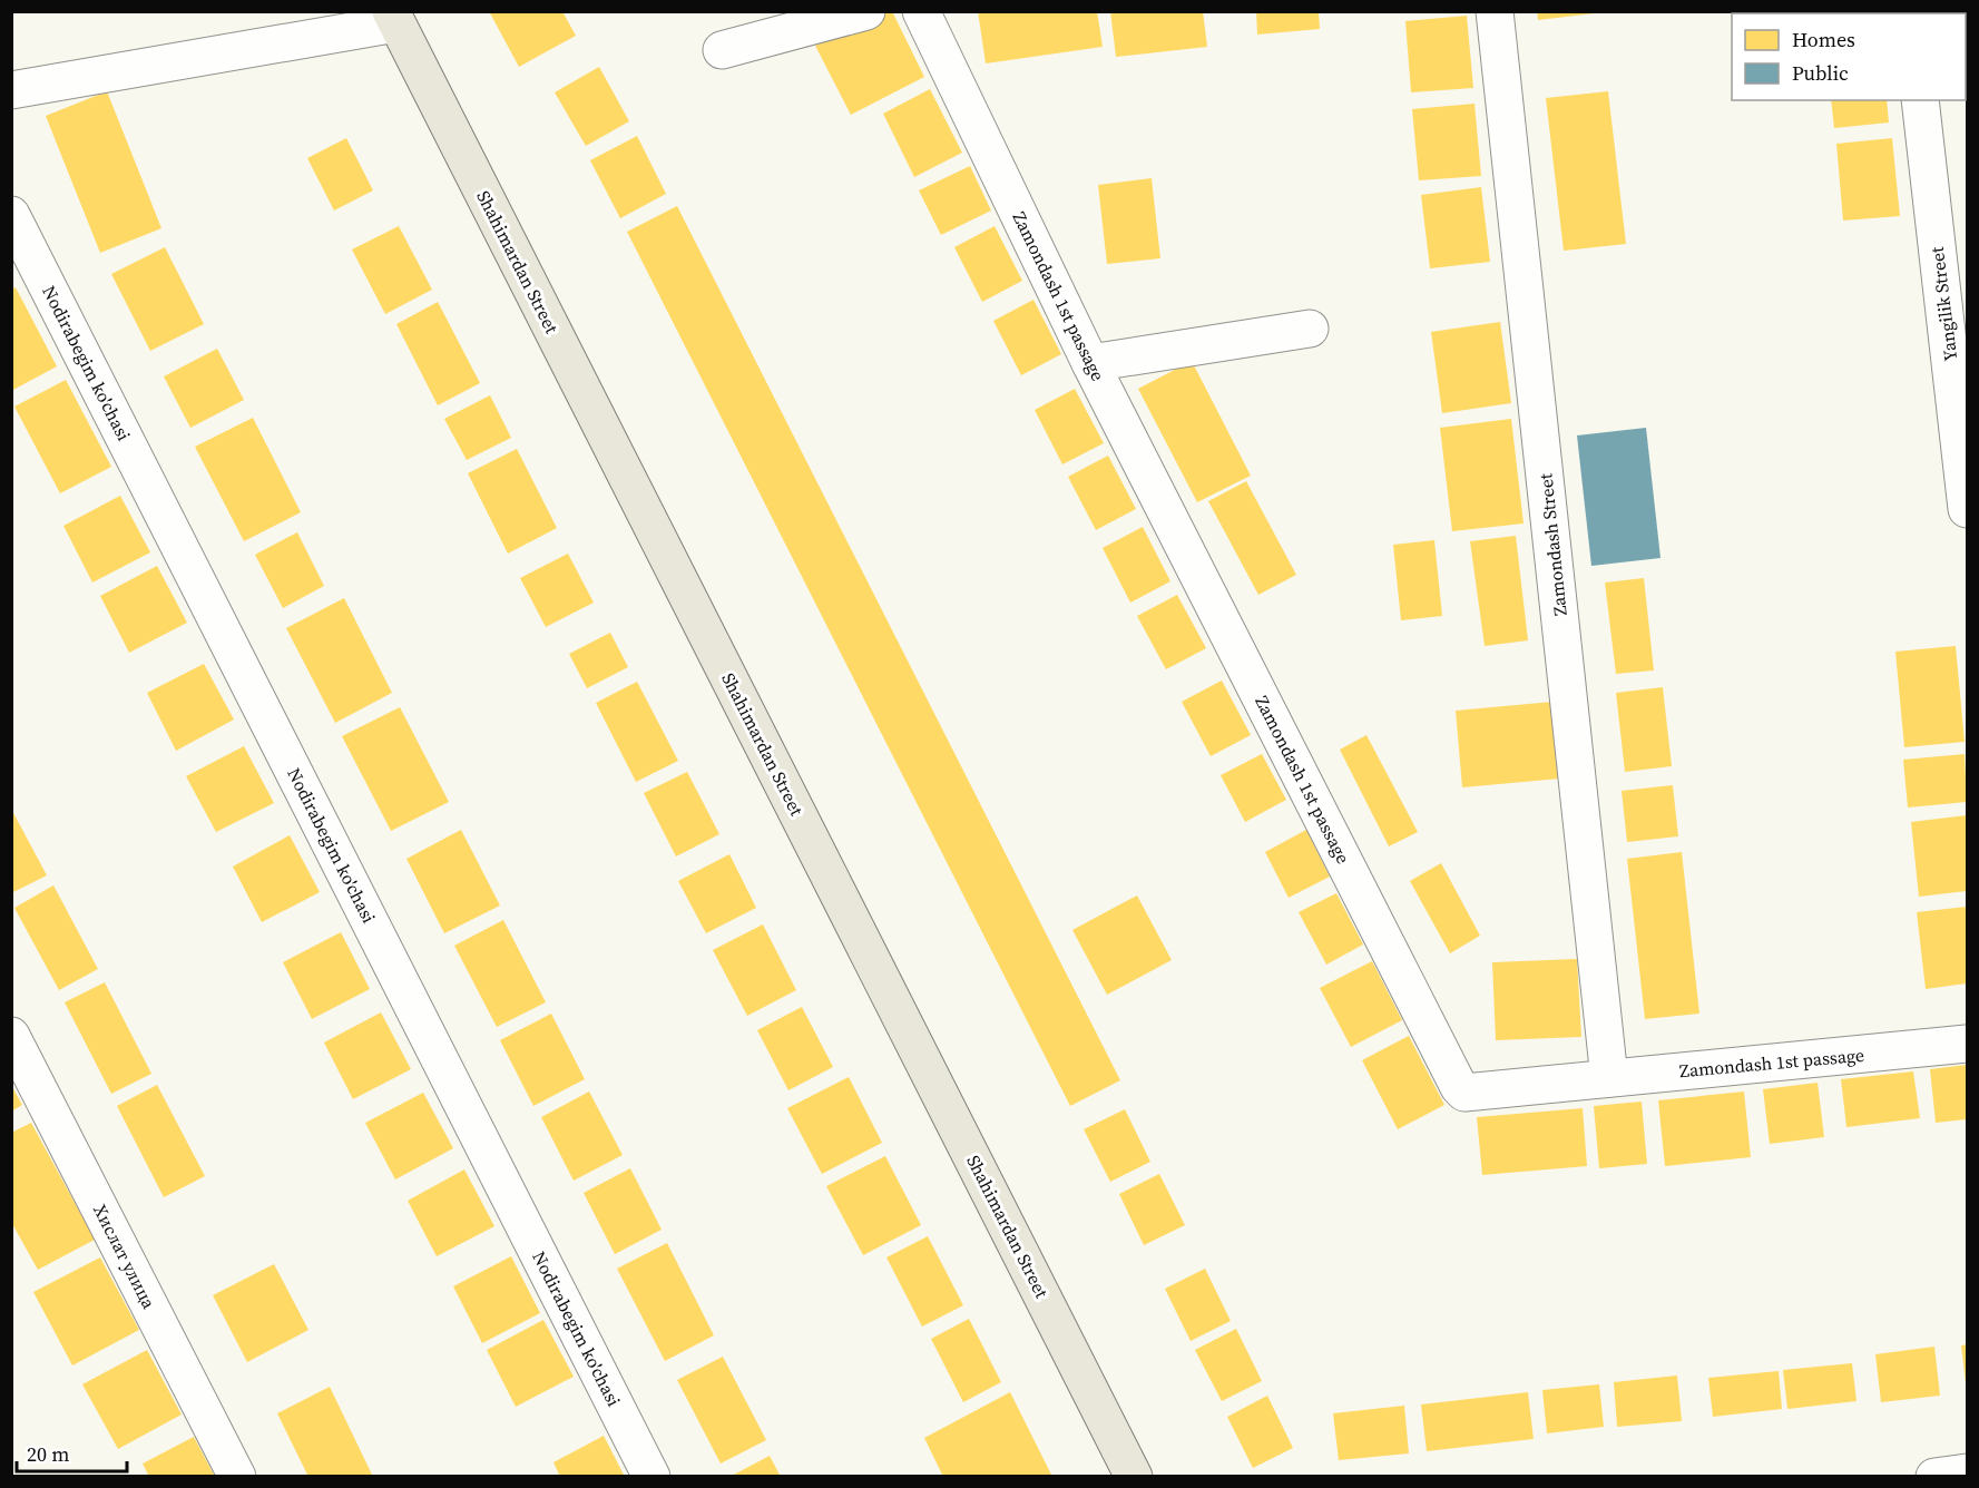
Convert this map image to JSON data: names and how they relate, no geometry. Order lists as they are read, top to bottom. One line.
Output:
{"streets":{"main road":["Shahimardan Street"],"street":["Zamondash 1st passage","Yangilik Street","Nodirabegim ko'chasi","Zamоndash Street","Хислат улица"]},"crossings":[["Zamondash 1st passage","Zamоndash Street"]],"legend":["Homes","Public"],"scale_bar":"20 m"}
